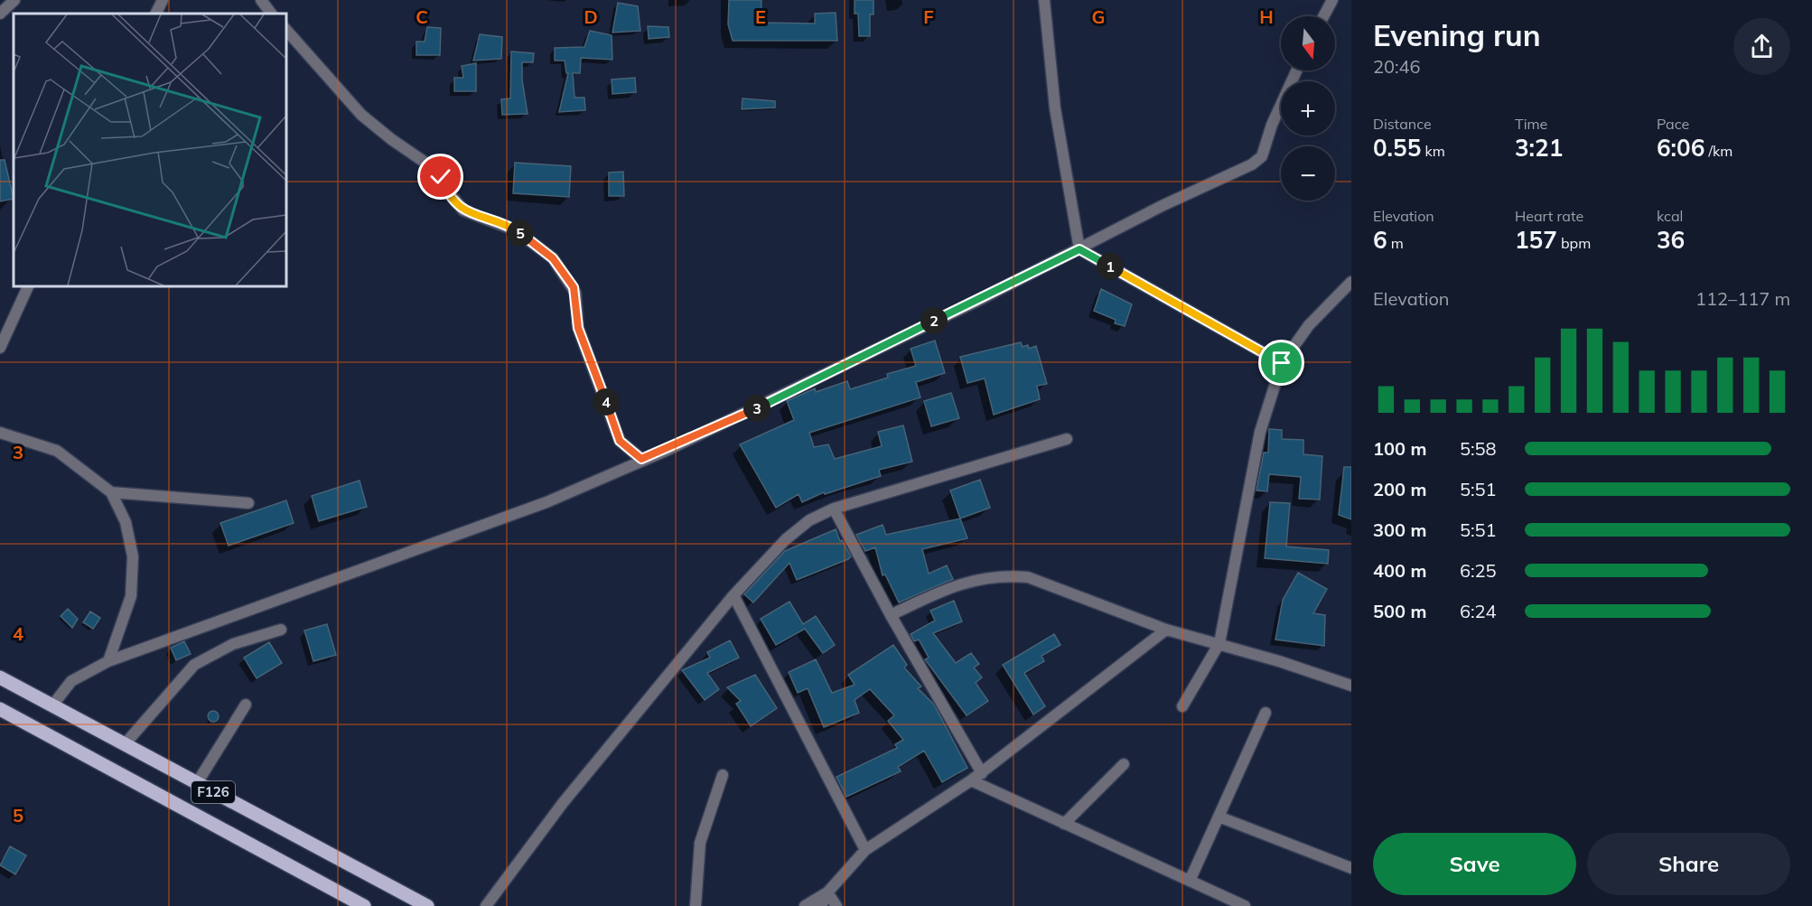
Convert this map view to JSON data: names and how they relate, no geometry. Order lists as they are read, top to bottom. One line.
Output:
{"streets":{"main road":["F126"]},"north":"bottom","page":{"heading":["Evening run","20:46"],"map_buttons":["+","−"],"stats":[["Distance","0.55 km"],["Time","3:21"],["Pace","6:06 /km"],["Elevation","6 m"],["Heart rate","157 bpm"],["kcal","36"]],"pins":["5","1","2","4","3"],"chart":["Elevation","112–117 m"],"list":[{"name":"100 m","note":"5:58"},{"name":"200 m","note":"5:51"},{"name":"300 m","note":"5:51"},{"name":"400 m","note":"6:25"},{"name":"500 m","note":"6:24"}],"buttons":["Save","Share"]},"grid":{"columns":["C","D","E","F","G","H"],"rows":["3","4","5"]}}
